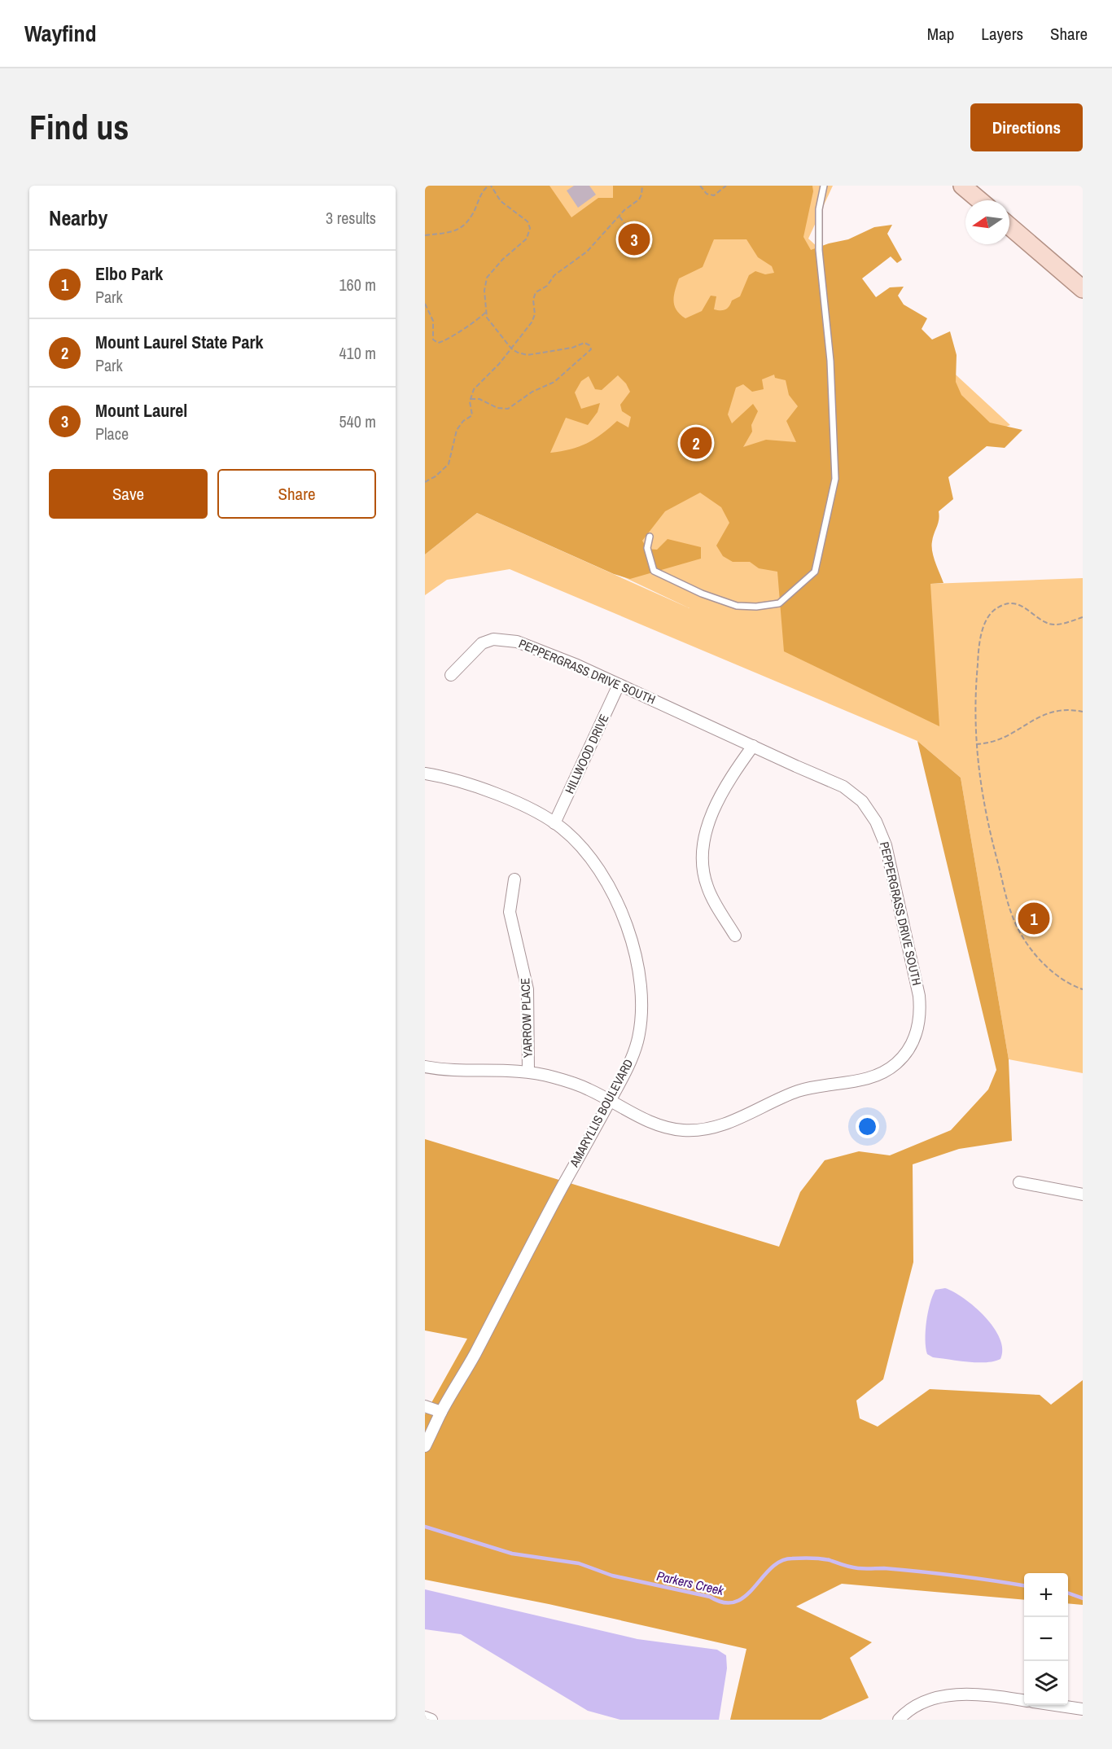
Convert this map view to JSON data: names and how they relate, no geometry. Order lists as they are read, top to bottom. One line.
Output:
{"streets":{"street":["PEPPERGRASS DRIVE SOUTH","HILLWOOD DRIVE","YARROW PLACE","AMARYLLIS BOULEVARD"]},"crossings":[["PEPPERGRASS DRIVE SOUTH","HILLWOOD DRIVE"],["PEPPERGRASS DRIVE SOUTH","YARROW PLACE"],["PEPPERGRASS DRIVE SOUTH","AMARYLLIS BOULEVARD"],["HILLWOOD DRIVE","AMARYLLIS BOULEVARD"]],"water":["Parkers Creek"],"north":"left","page":{"header":"Wayfind","nav":["Map","Layers","Share"],"buttons":["Directions",["Save","Share"]],"title":"Find us","heading":["Nearby","3 results"],"pins":["3","2","1"],"list":[{"mark":"1","name":"Elbo Park","note":"Park","value":"160 m"},{"mark":"2","name":"Mount Laurel State Park","note":"Park","value":"410 m"},{"mark":"3","name":"Mount Laurel","note":"Place","value":"540 m"}],"map_buttons":["+","−"]}}
